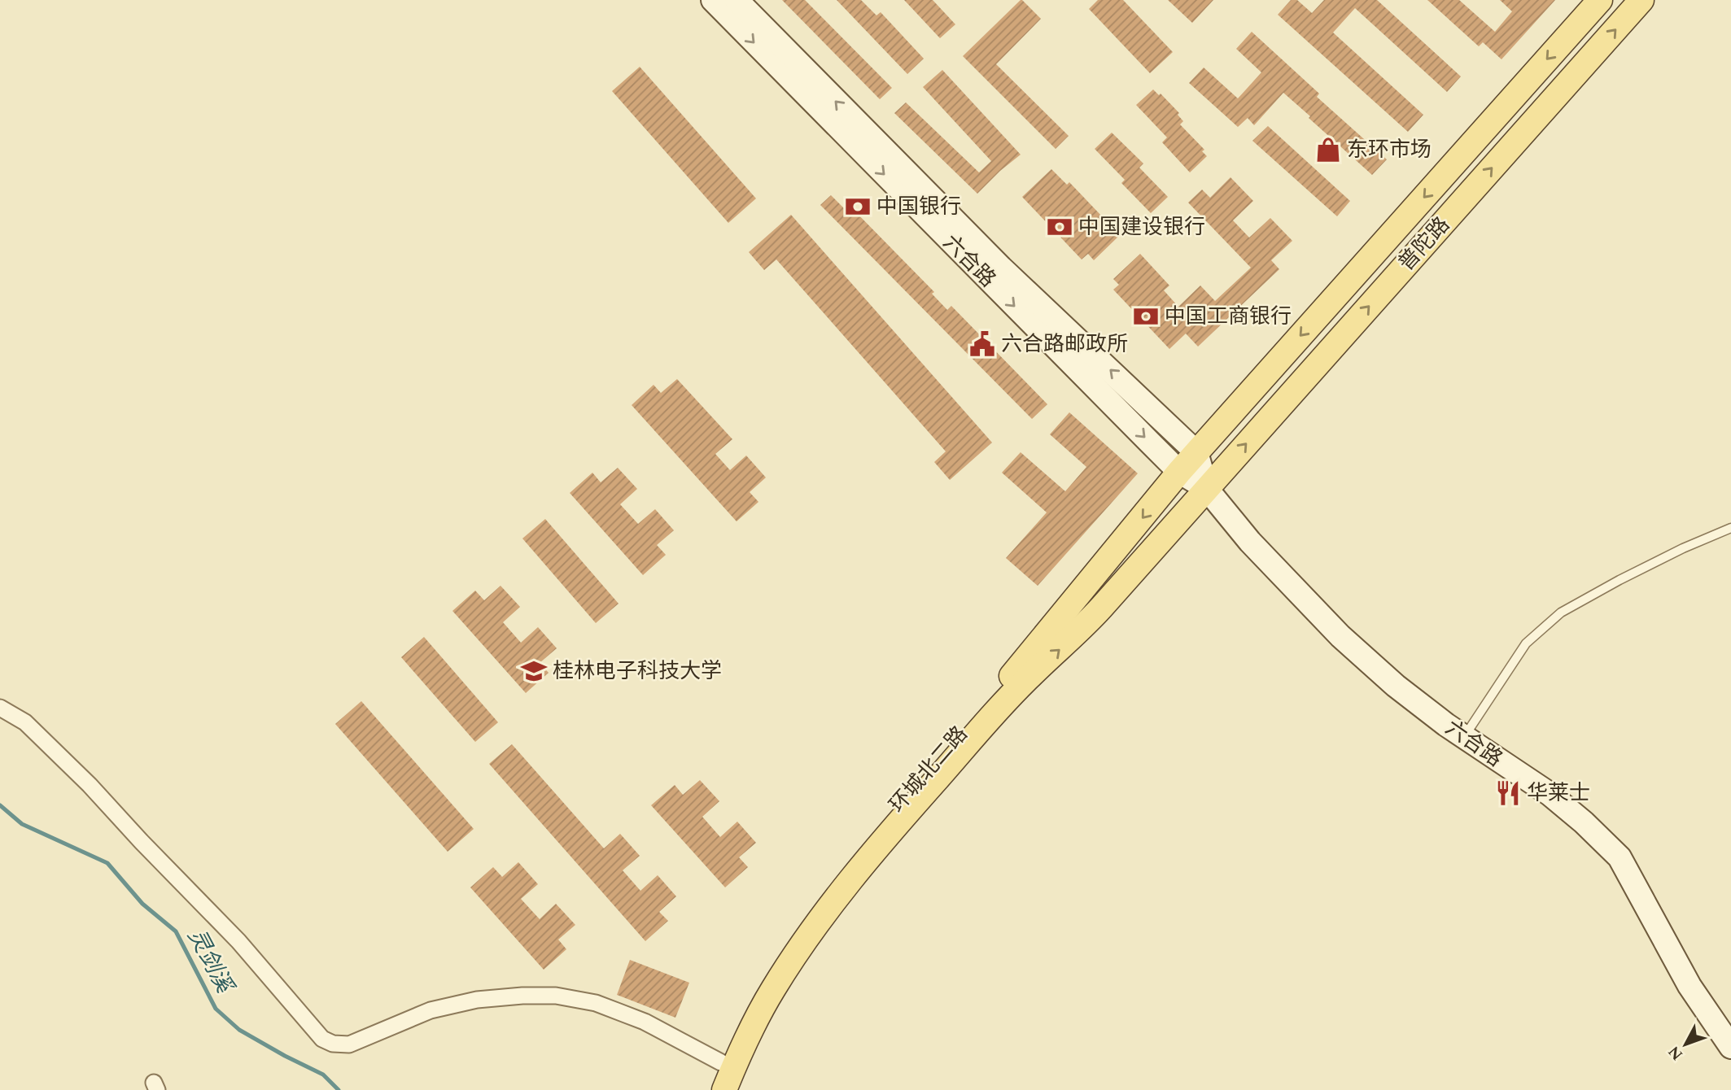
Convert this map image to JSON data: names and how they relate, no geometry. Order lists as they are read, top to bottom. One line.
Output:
{"streets":{"main road":["普陀路","六合路","环城北二路"]},"crossings":[["普陀路","六合路"],["普陀路","环城北二路"],["六合路","环城北二路"]],"water":["灵剑溪"],"places":{"shop":["东环市场"],"bank":["中国银行","中国建设银行","中国工商银行"],"public building":["六合路邮政所"],"school or university":["桂林电子科技大学"],"restaurant":["华莱士"]},"north":"bottom left"}
